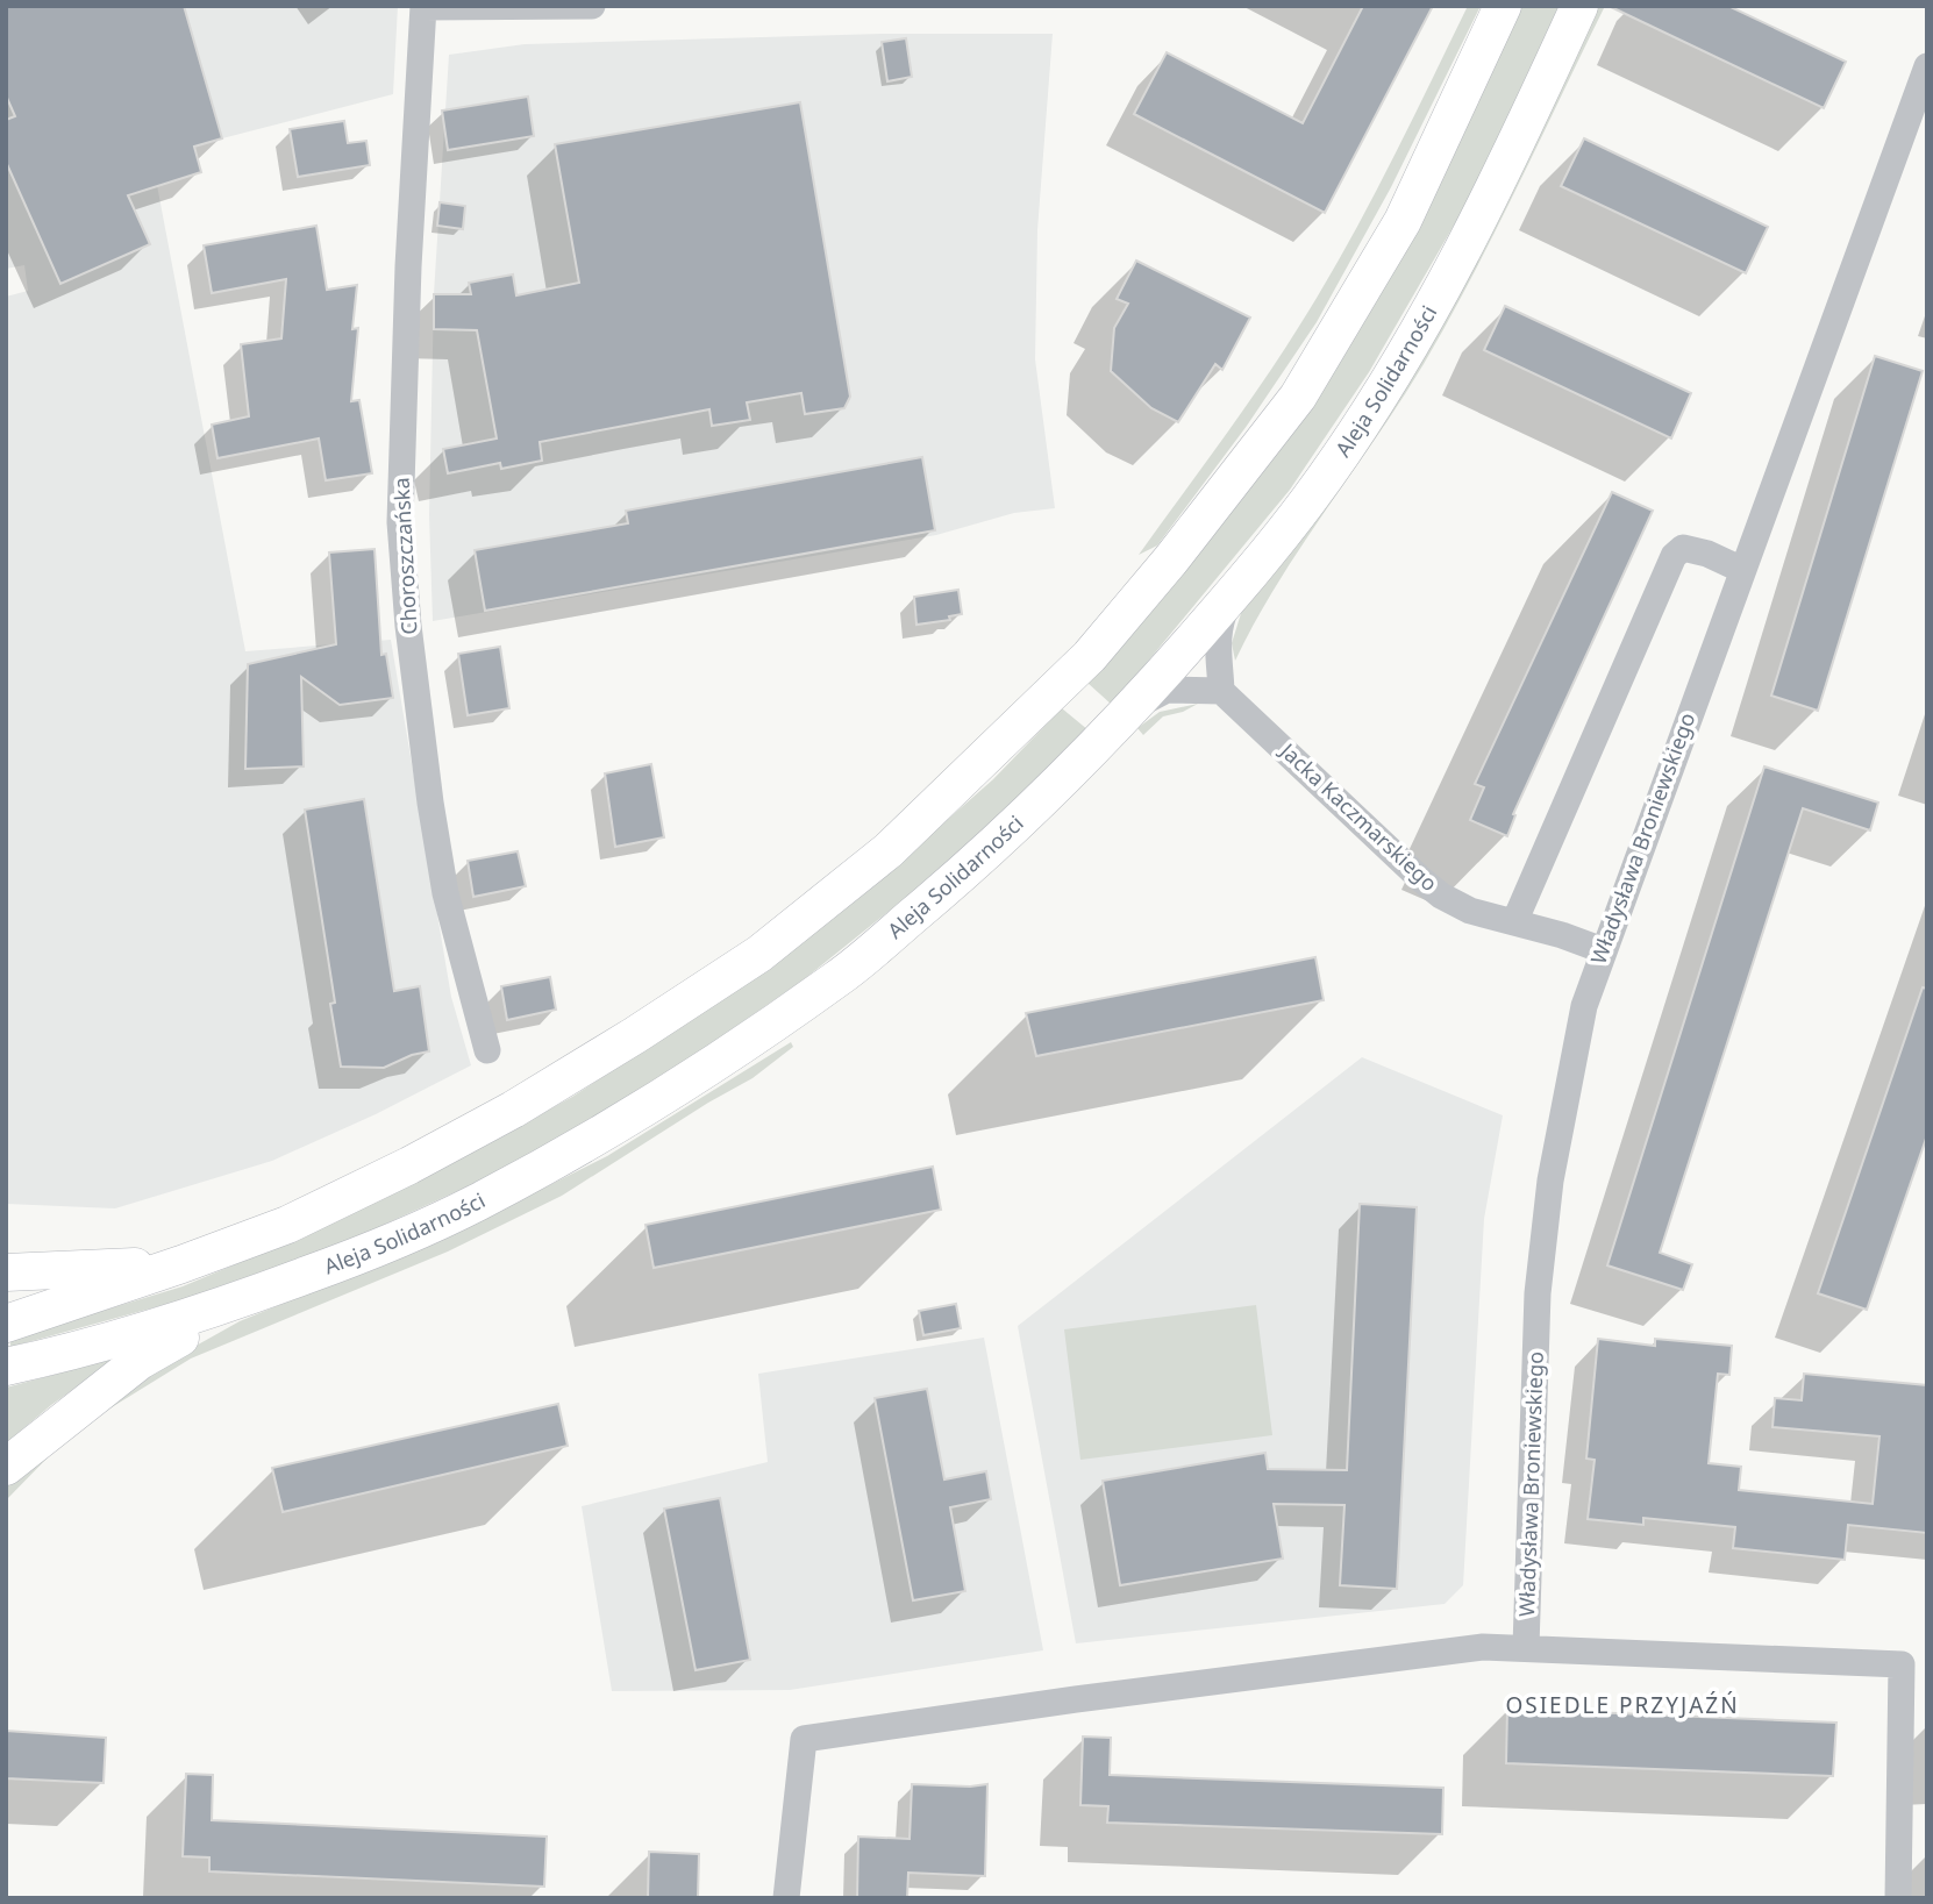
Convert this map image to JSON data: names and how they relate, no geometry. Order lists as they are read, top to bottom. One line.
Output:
{"streets":{"main road":["Aleja Solidarności"],"street":["Choroszczańska","Jacka Kaczmarskiego","Władysława Broniewskiego"]},"crossings":[["Jacka Kaczmarskiego","Władysława Broniewskiego"]],"districts":["OSIEDLE PRZYJAŹŃ"]}
